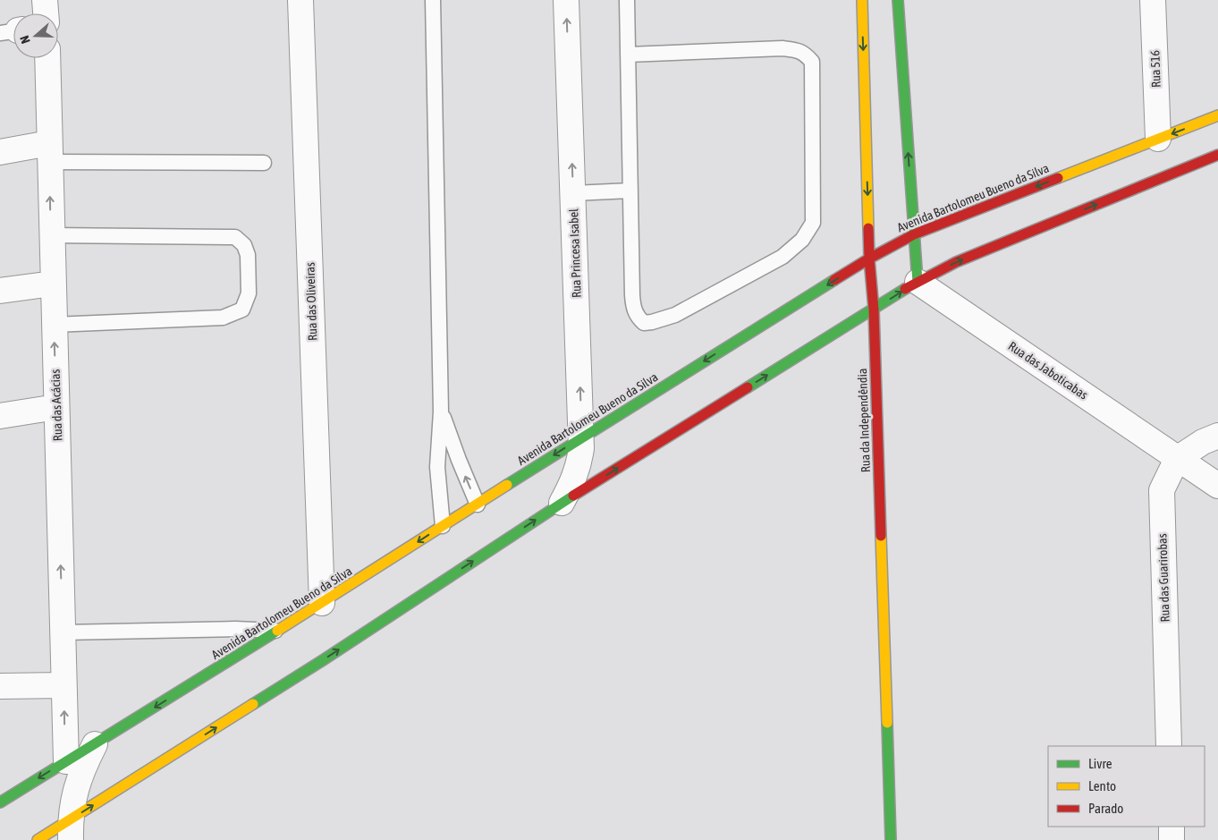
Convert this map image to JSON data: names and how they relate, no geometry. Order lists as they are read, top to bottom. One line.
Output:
{"streets":{"street":["Rua 516","Avenida Bartolomeu Bueno da Silva","Rua Princesa Isabel","Rua das Oliveiras","Rua das Jaboticabas","Rua das Acácias","Rua da Independêndia","Rua das Guarirobas"]},"crossings":[["Rua 516","Avenida Bartolomeu Bueno da Silva"],["Avenida Bartolomeu Bueno da Silva","Rua Princesa Isabel"],["Avenida Bartolomeu Bueno da Silva","Rua das Oliveiras"],["Avenida Bartolomeu Bueno da Silva","Rua das Acácias"],["Avenida Bartolomeu Bueno da Silva","Rua da Independêndia"],["Rua das Jaboticabas","Rua das Guarirobas"]],"one_way":["Rua Princesa Isabel","Rua das Acácias"],"legend":["Livre","Lento","Parado"],"north":"left"}
